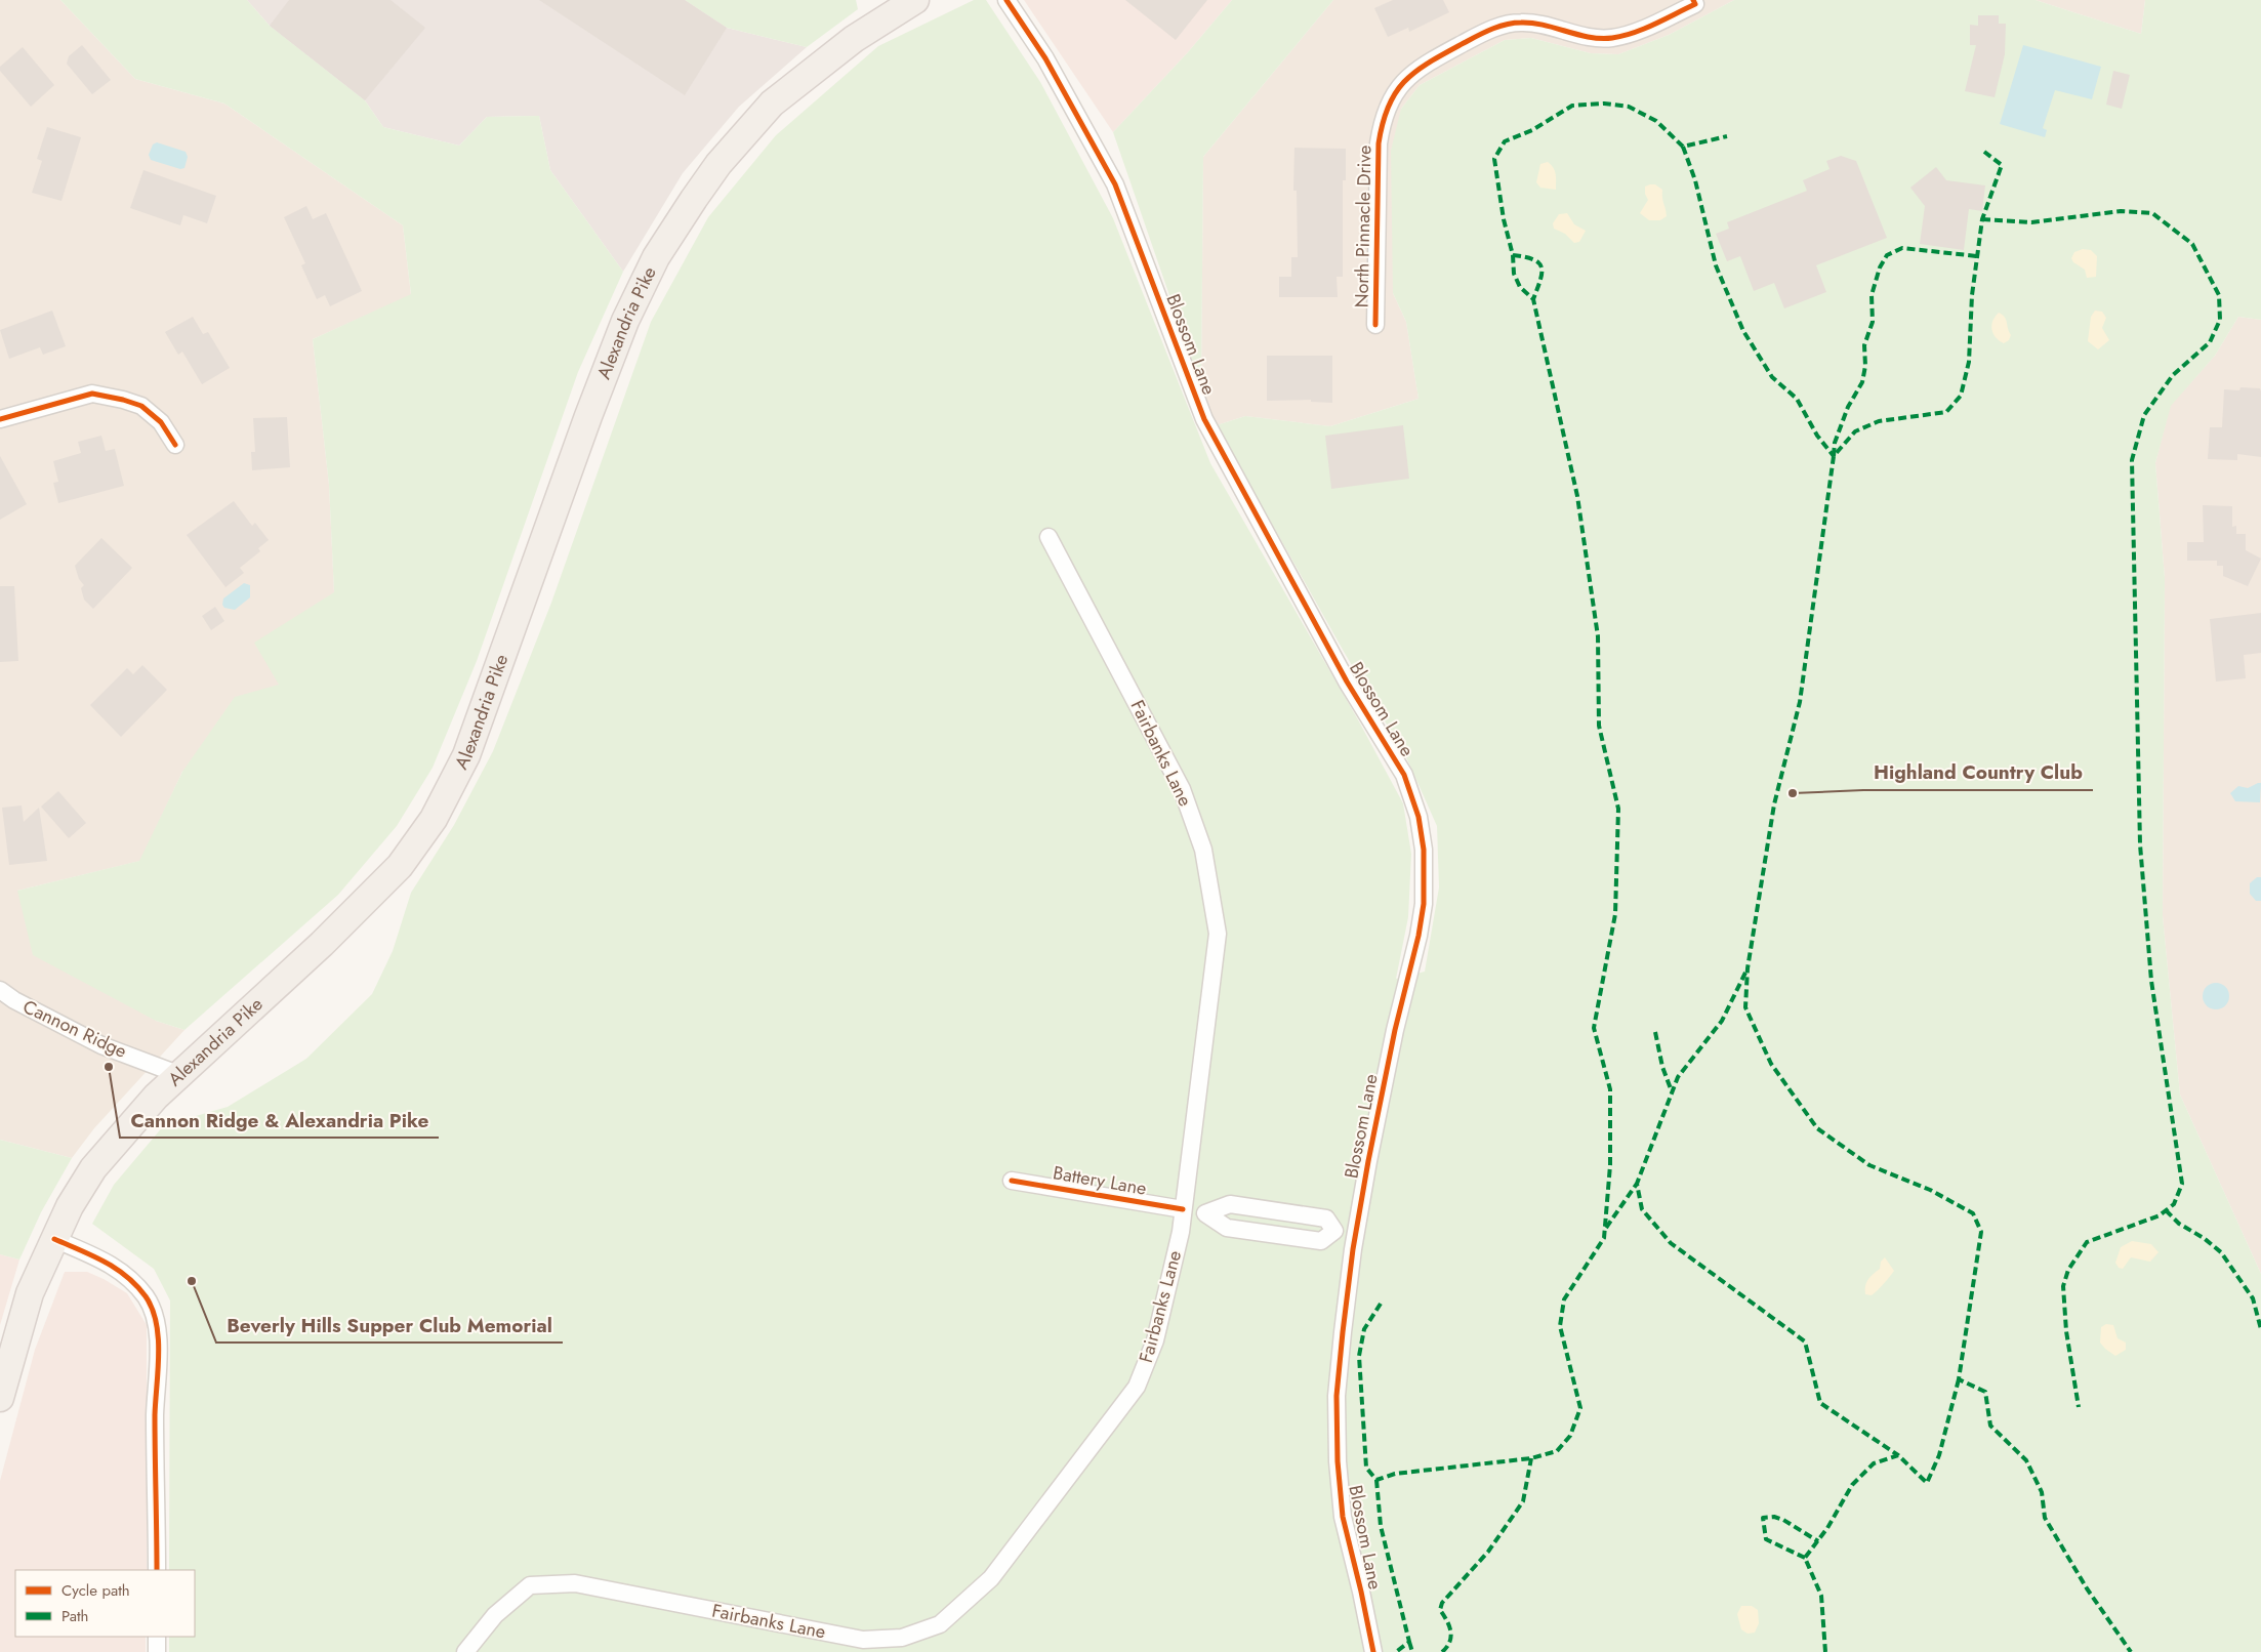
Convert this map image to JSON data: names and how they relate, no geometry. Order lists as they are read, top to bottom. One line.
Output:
{"streets":{"main road":["Alexandria Pike"],"street":["North Pinnacle Drive","Blossom Lane","Fairbanks Lane","Cannon Ridge","Battery Lane"]},"crossings":[["Alexandria Pike","Cannon Ridge"],["Fairbanks Lane","Battery Lane"]],"places":["Highland Country Club","Cannon Ridge & Alexandria Pike","Beverly Hills Supper Club Memorial"],"legend":["Cycle path","Path"]}
